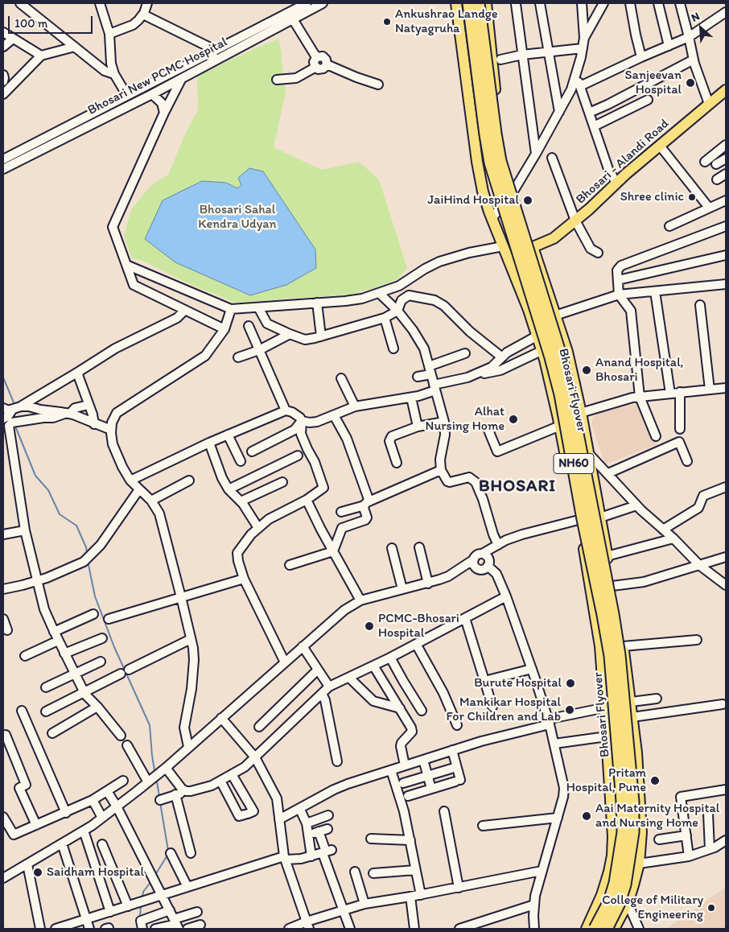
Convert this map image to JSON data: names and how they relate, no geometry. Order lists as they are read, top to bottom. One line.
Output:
{"streets":{"highway":["Bhosari Flyover","NH60"],"main road":["Bhosari - Alandi Road"],"street":["Bhosari New PCMC Hospital"]},"districts":["BHOSARI"],"parks":["Bhosari Sahal Kendra Udyan"],"places":["Ankushrao Landge Natyagruha","Sanjeevan Hospital","Shree clinic","JaiHind Hospital","Anand Hospital, Bhosari","Alhat Nursing Home","PCMC-Bhosari Hospital","Burute Hospital","Mankikar Hospital For Children and Lab","Pritam Hospital, Pune","Aai Maternity Hospital and Nursing Home","Saidham Hospital","College of Military Engineering"],"scale_bar":"100 m","north":"top left"}
